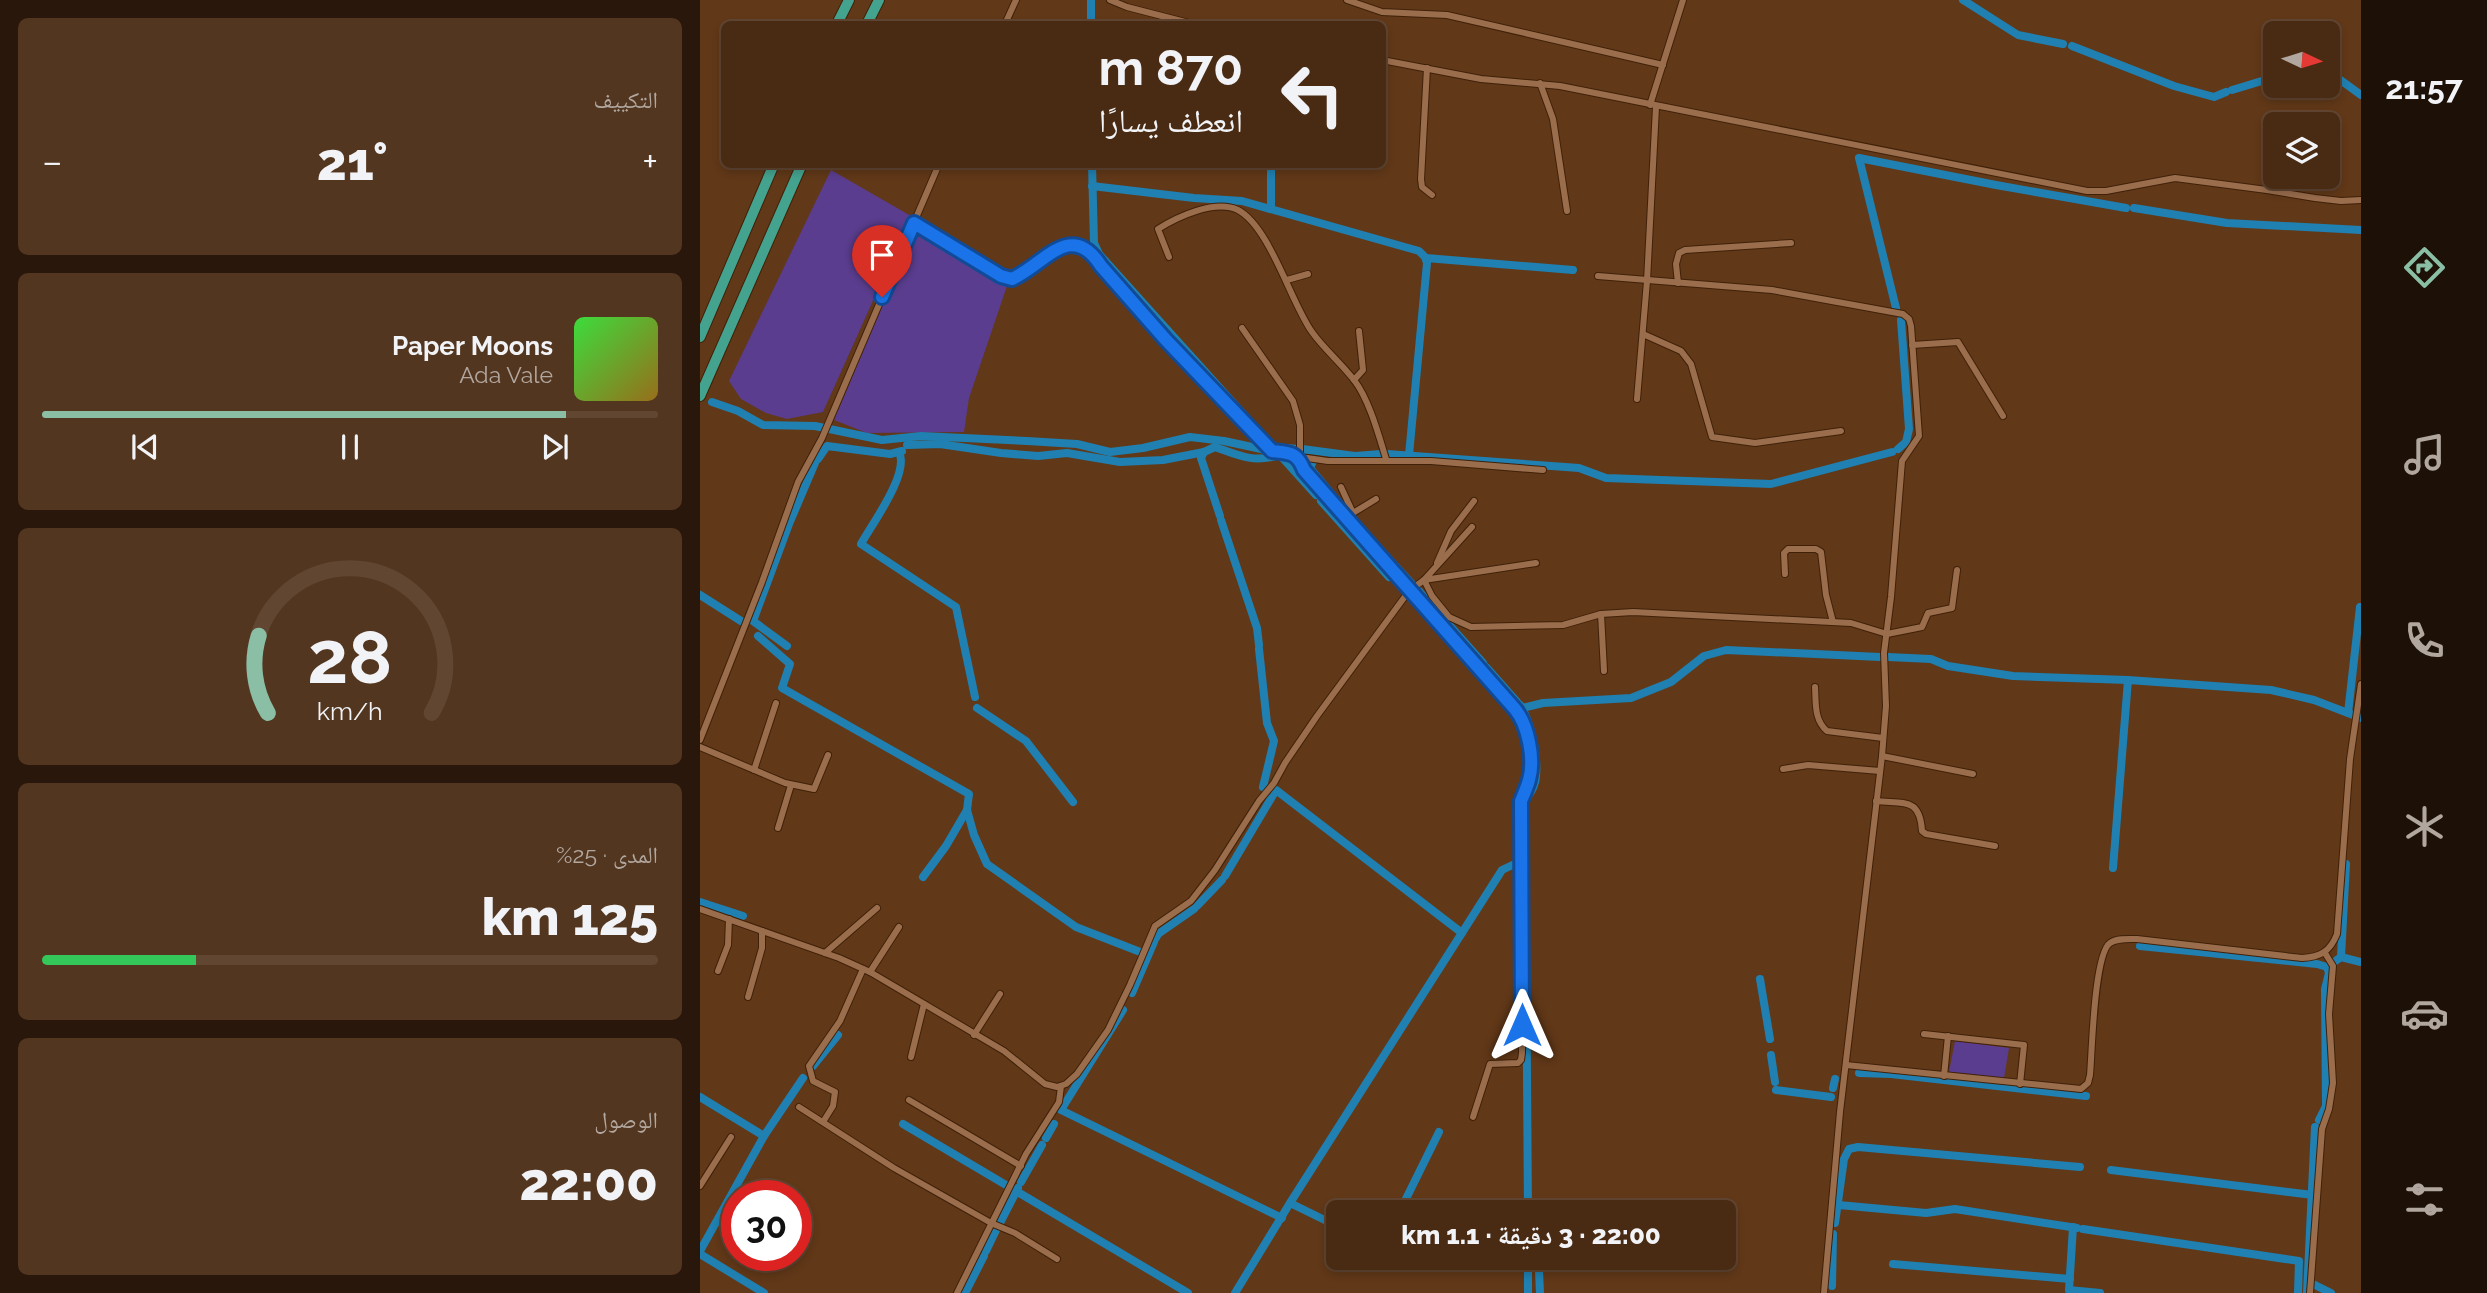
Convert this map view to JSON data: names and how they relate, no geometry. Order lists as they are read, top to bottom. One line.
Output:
{"north":"right","page":{"tabs":"21:57","tile":["التكييف",["المدى · 25%","125 km"],["الوصول","22:00"]],"turn":["870 m","انعطف يسارًا"],"heat":["−","21°","+"],"song":["Paper Moons","Ada Vale"],"limit":"30","trip":"22:00 · 3 دقيقة · 1.1 km","gauge":["28","km/h"]}}
